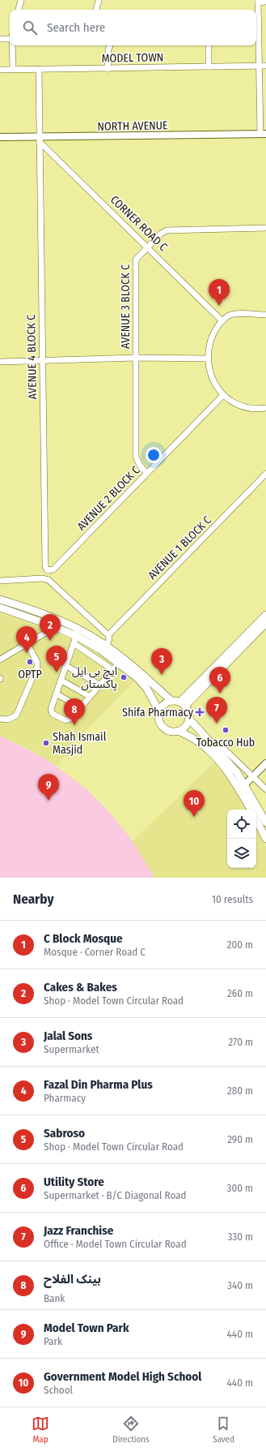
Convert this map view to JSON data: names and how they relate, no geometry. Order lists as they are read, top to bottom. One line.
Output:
{"streets":{"street":["MODEL TOWN","NORTH AVENUE","CORNER ROAD C","AVENUE 3 BLOCK C","AVENUE 4 BLOCK C","AVENUE 2 BLOCK C","AVENUE 1 BLOCK C"]},"crossings":[["MODEL TOWN","AVENUE 4 BLOCK C"],["NORTH AVENUE","CORNER ROAD C"],["NORTH AVENUE","AVENUE 4 BLOCK C"],["CORNER ROAD C","AVENUE 3 BLOCK C"],["CORNER ROAD C","AVENUE 4 BLOCK C"],["AVENUE 3 BLOCK C","AVENUE 2 BLOCK C"],["AVENUE 4 BLOCK C","AVENUE 2 BLOCK C"]],"places":{"other":["OPTP","ایچ بی ایل پاکستان","Tobacco Hub","Shah Ismail Masjid"],"health":["Shifa Pharmacy"]},"page":{"search":"Search here","pins":["1","2","4","5","3","6","7","8","9","10"],"heading":["Nearby","10 results"],"list":[{"mark":"1","name":"C Block Mosque","note":"Mosque · Corner Road C","value":"200 m"},{"mark":"2","name":"Cakes & Bakes","note":"Shop · Model Town Circular Road","value":"260 m"},{"mark":"3","name":"Jalal Sons","note":"Supermarket","value":"270 m"},{"mark":"4","name":"Fazal Din Pharma Plus","note":"Pharmacy","value":"280 m"},{"mark":"5","name":"Sabroso","note":"Shop · Model Town Circular Road","value":"290 m"},{"mark":"6","name":"Utility Store","note":"Supermarket · B/C Diagonal Road","value":"300 m"},{"mark":"7","name":"Jazz Franchise","note":"Office · Model Town Circular Road","value":"330 m"},{"mark":"8","name":"بینک الفلاح","note":"Bank","value":"340 m"},{"mark":"9","name":"Model Town Park","note":"Park","value":"440 m"},{"mark":"10","name":"Government Model High School","note":"School","value":"440 m"}],"nav":["Map","Directions","Saved"]}}
